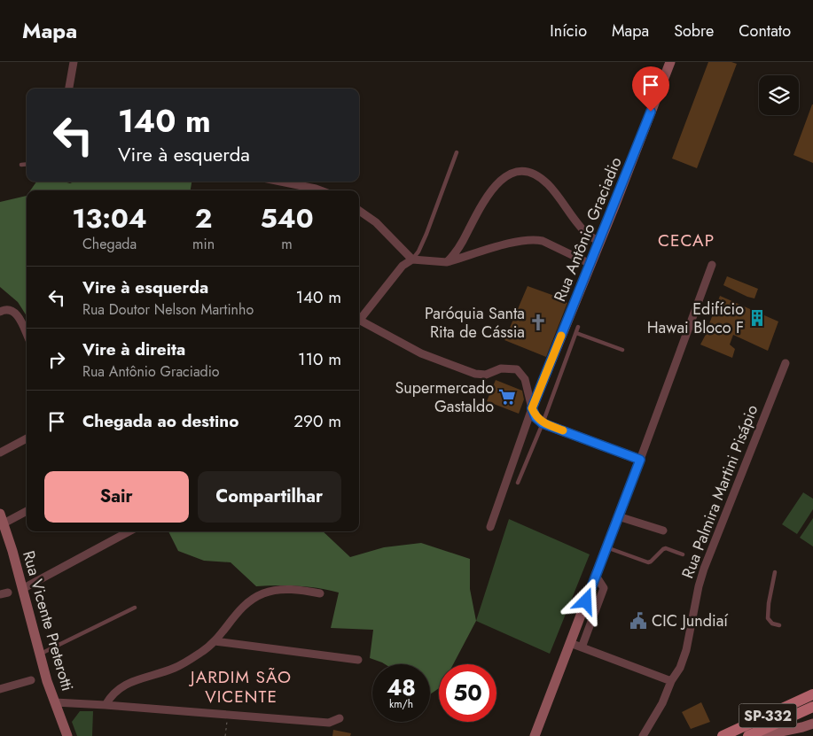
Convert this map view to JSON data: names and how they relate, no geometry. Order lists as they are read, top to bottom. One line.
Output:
{"streets":{"main road":["Rua Antônio Graciadio","Rua Vicente Preterotti","SP-332"],"street":["Rua Palmira Martini Pisápio"]},"districts":["CECAP","JARDIM SÃO VICENTE"],"places":{"building":["Edifício Hawai Bloco F"],"church":["Paróquia Santa Rita de Cássia"],"supermarket":["Supermercado Gastaldo"],"public building":["CIC Jundiaí"]},"page":{"header":"Mapa","nav":["Início","Mapa","Sobre","Contato"],"turn":["140 m","Vire à esquerda"],"eta":["13:04","Chegada","2","min","540","m"],"list":[{"name":"Vire à esquerda","note":"Rua Doutor Nelson Martinho","value":"140 m"},{"name":"Vire à direita","note":"Rua Antônio Graciadio","value":"110 m"},{"name":"Chegada ao destino","value":"290 m"}],"buttons":["Sair","Compartilhar"],"speed":"48 km/h","limit":"50"}}
